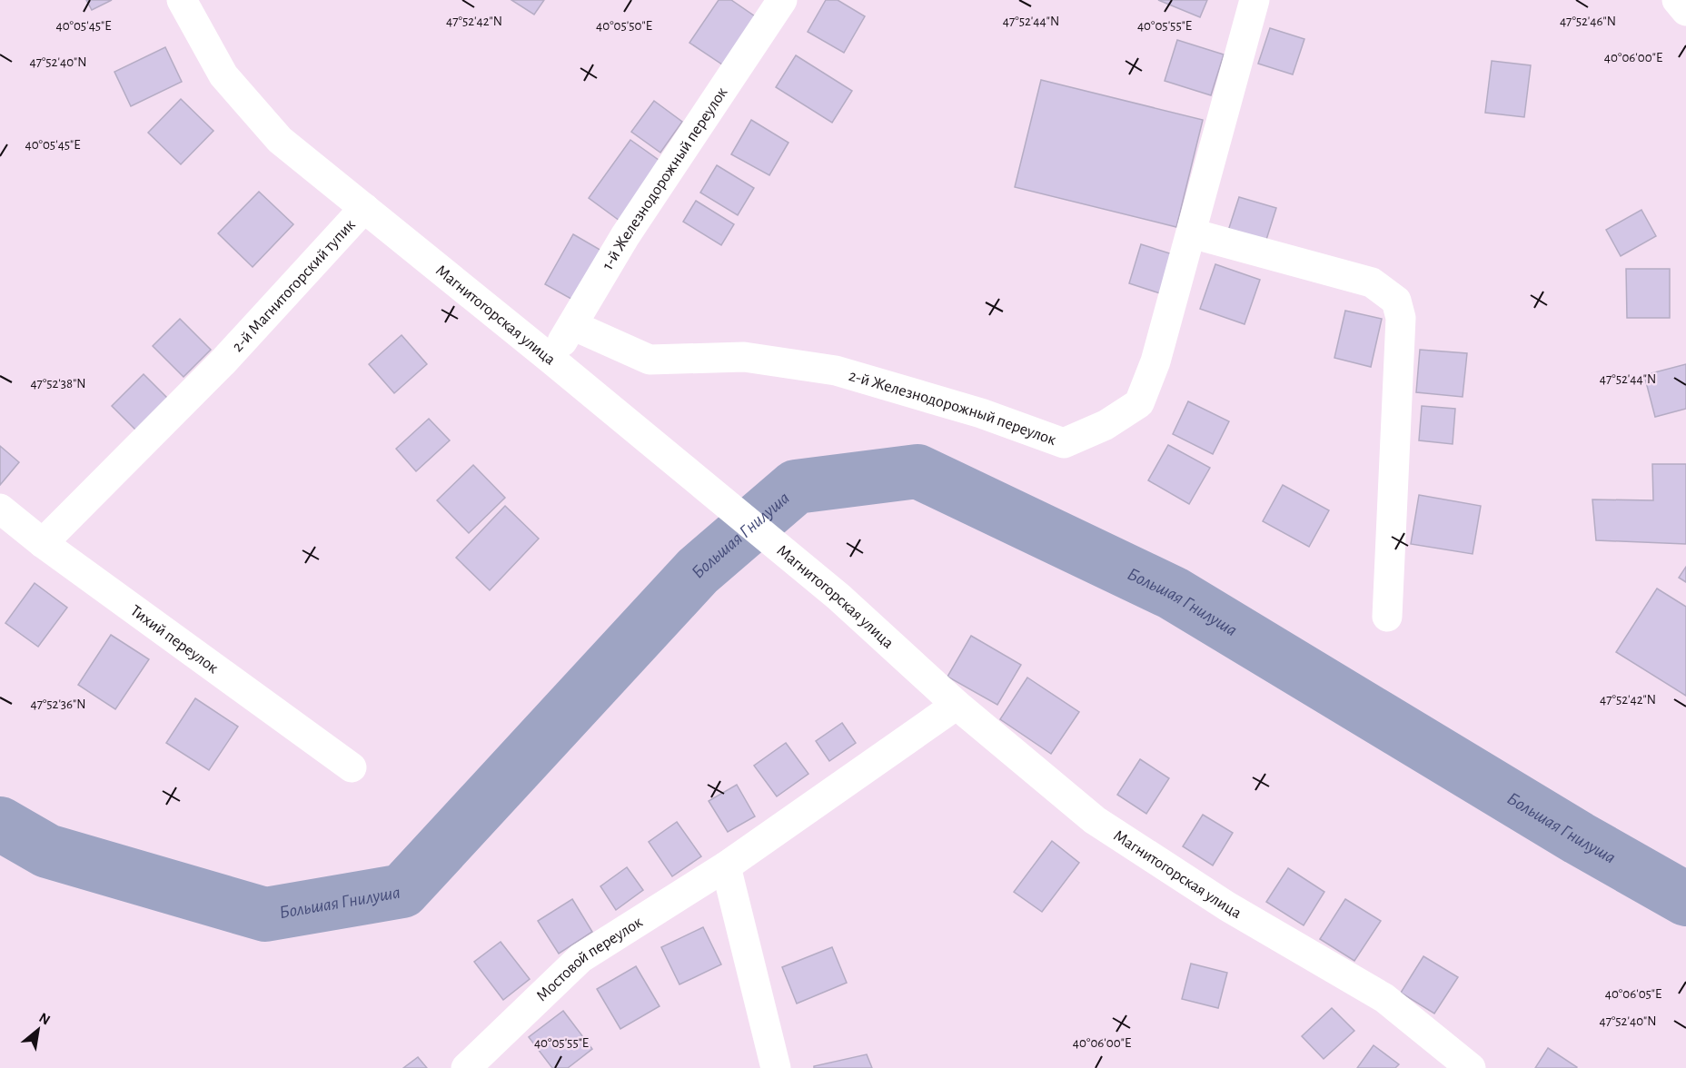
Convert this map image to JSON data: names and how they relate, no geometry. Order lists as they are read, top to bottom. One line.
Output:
{"streets":{"street":["1-й Железнодорожный переулок","2-й Магнитогорский тупик","Магнитогорская улица","2-й Железнодорожный переулок","Тихий переулок","Мостовой переулок"]},"crossings":[["1-й Железнодорожный переулок","Магнитогорская улица"],["1-й Железнодорожный переулок","2-й Железнодорожный переулок"],["2-й Магнитогорский тупик","Магнитогорская улица"],["2-й Магнитогорский тупик","Тихий переулок"],["Магнитогорская улица","Мостовой переулок"]],"water":["Большая Гнилуша"],"north":"top right","coordinates":["47°52'42\"N","47°52'44\"N","47°52'46\"N","40°05'45\"E","40°05'50\"E","40°05'55\"E","40°06'00\"E","47°52'40\"N","47°52'38\"N","47°52'36\"N","40°06'05\"E"]}
